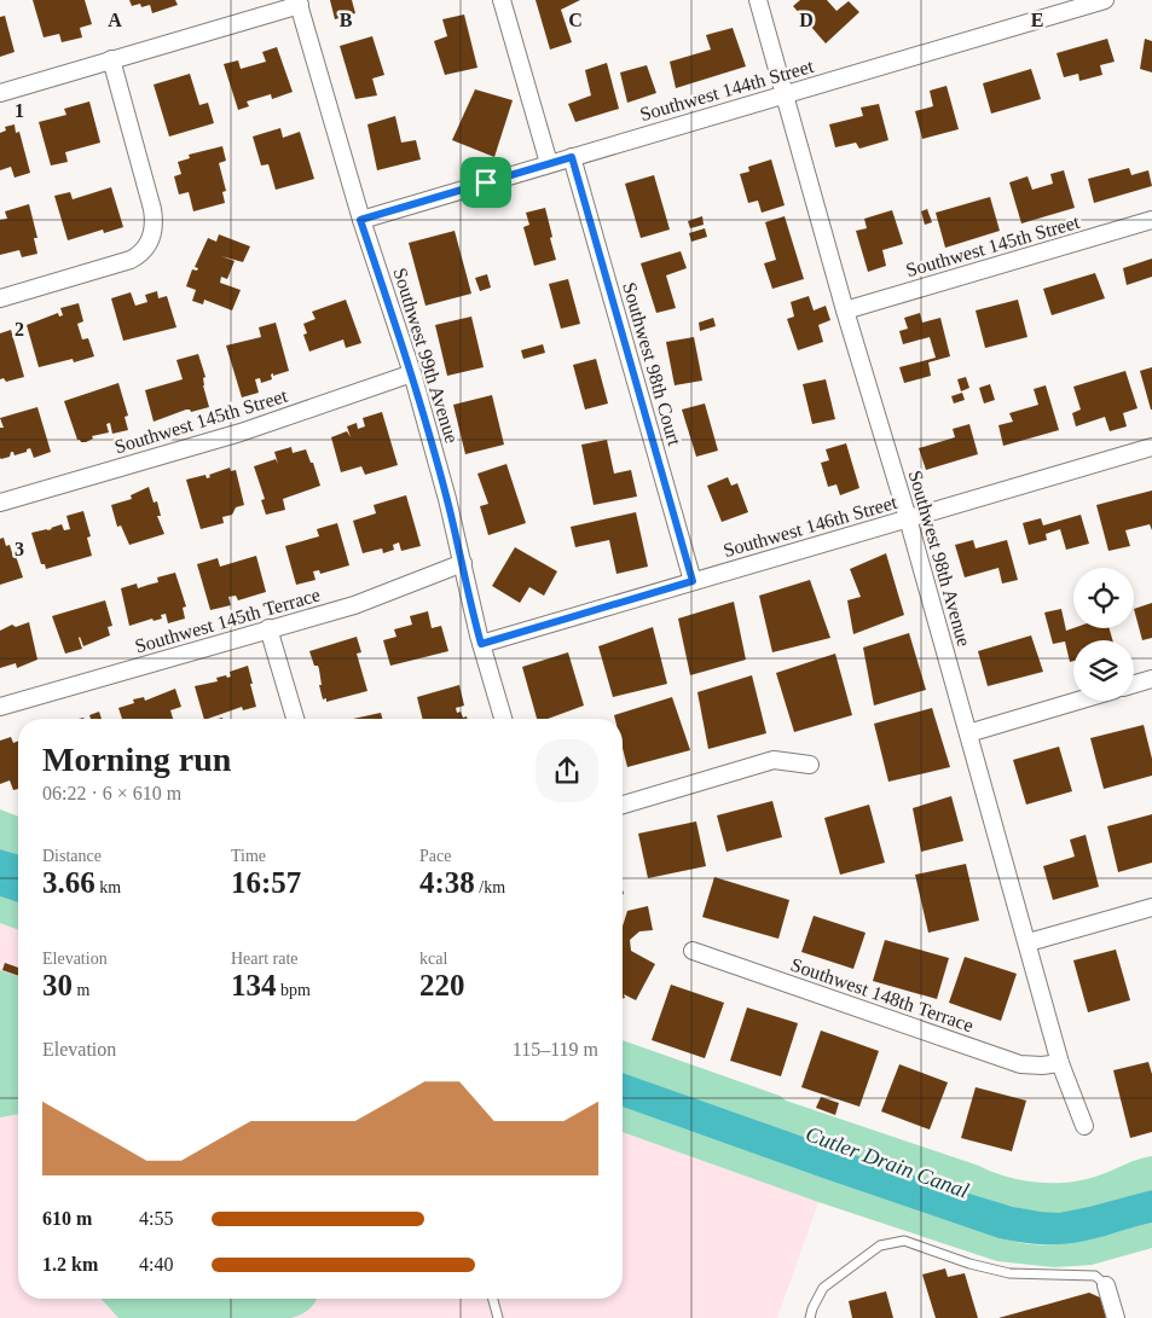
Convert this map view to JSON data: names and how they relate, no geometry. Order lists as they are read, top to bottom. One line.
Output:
{"streets":{"street":["Southwest 144th Street","Southwest 145th Street","Southwest 99th Avenue","Southwest 98th Court","Southwest 146th Street","Southwest 98th Avenue","Southwest 145th Terrace","Southwest 148th Terrace"]},"crossings":[["Southwest 144th Street","Southwest 99th Avenue"],["Southwest 144th Street","Southwest 98th Court"],["Southwest 144th Street","Southwest 98th Avenue"],["Southwest 145th Street","Southwest 99th Avenue"],["Southwest 145th Street","Southwest 98th Avenue"],["Southwest 99th Avenue","Southwest 146th Street"],["Southwest 99th Avenue","Southwest 145th Terrace"],["Southwest 98th Court","Southwest 146th Street"],["Southwest 146th Street","Southwest 98th Avenue"],["Southwest 98th Avenue","Southwest 148th Terrace"]],"water":["Cutler Drain Canal"],"page":{"heading":["Morning run","06:22 · 6 × 610 m"],"stats":[["Distance","3.66 km"],["Time","16:57"],["Pace","4:38 /km"],["Elevation","30 m"],["Heart rate","134 bpm"],["kcal","220"]],"chart":["Elevation","115–119 m"],"list":[{"name":"610 m","note":"4:55"},{"name":"1.2 km","note":"4:40"}]},"grid":{"columns":["A","B","C","D","E"],"rows":["1","2","3"]}}
